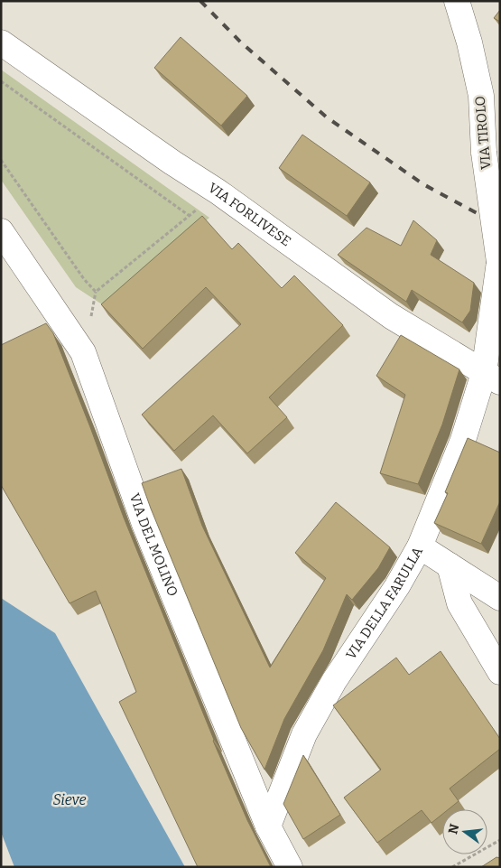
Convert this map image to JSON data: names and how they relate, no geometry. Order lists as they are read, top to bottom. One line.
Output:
{"streets":{"street":["VIA TIROLO","VIA FORLIVESE","VIA DEL MOLINO","VIA DELLA FARULLA"]},"crossings":[["VIA TIROLO","VIA FORLIVESE"],["VIA TIROLO","VIA DELLA FARULLA"],["VIA FORLIVESE","VIA DELLA FARULLA"],["VIA DEL MOLINO","VIA DELLA FARULLA"]],"water":["Sieve"],"north":"left"}
